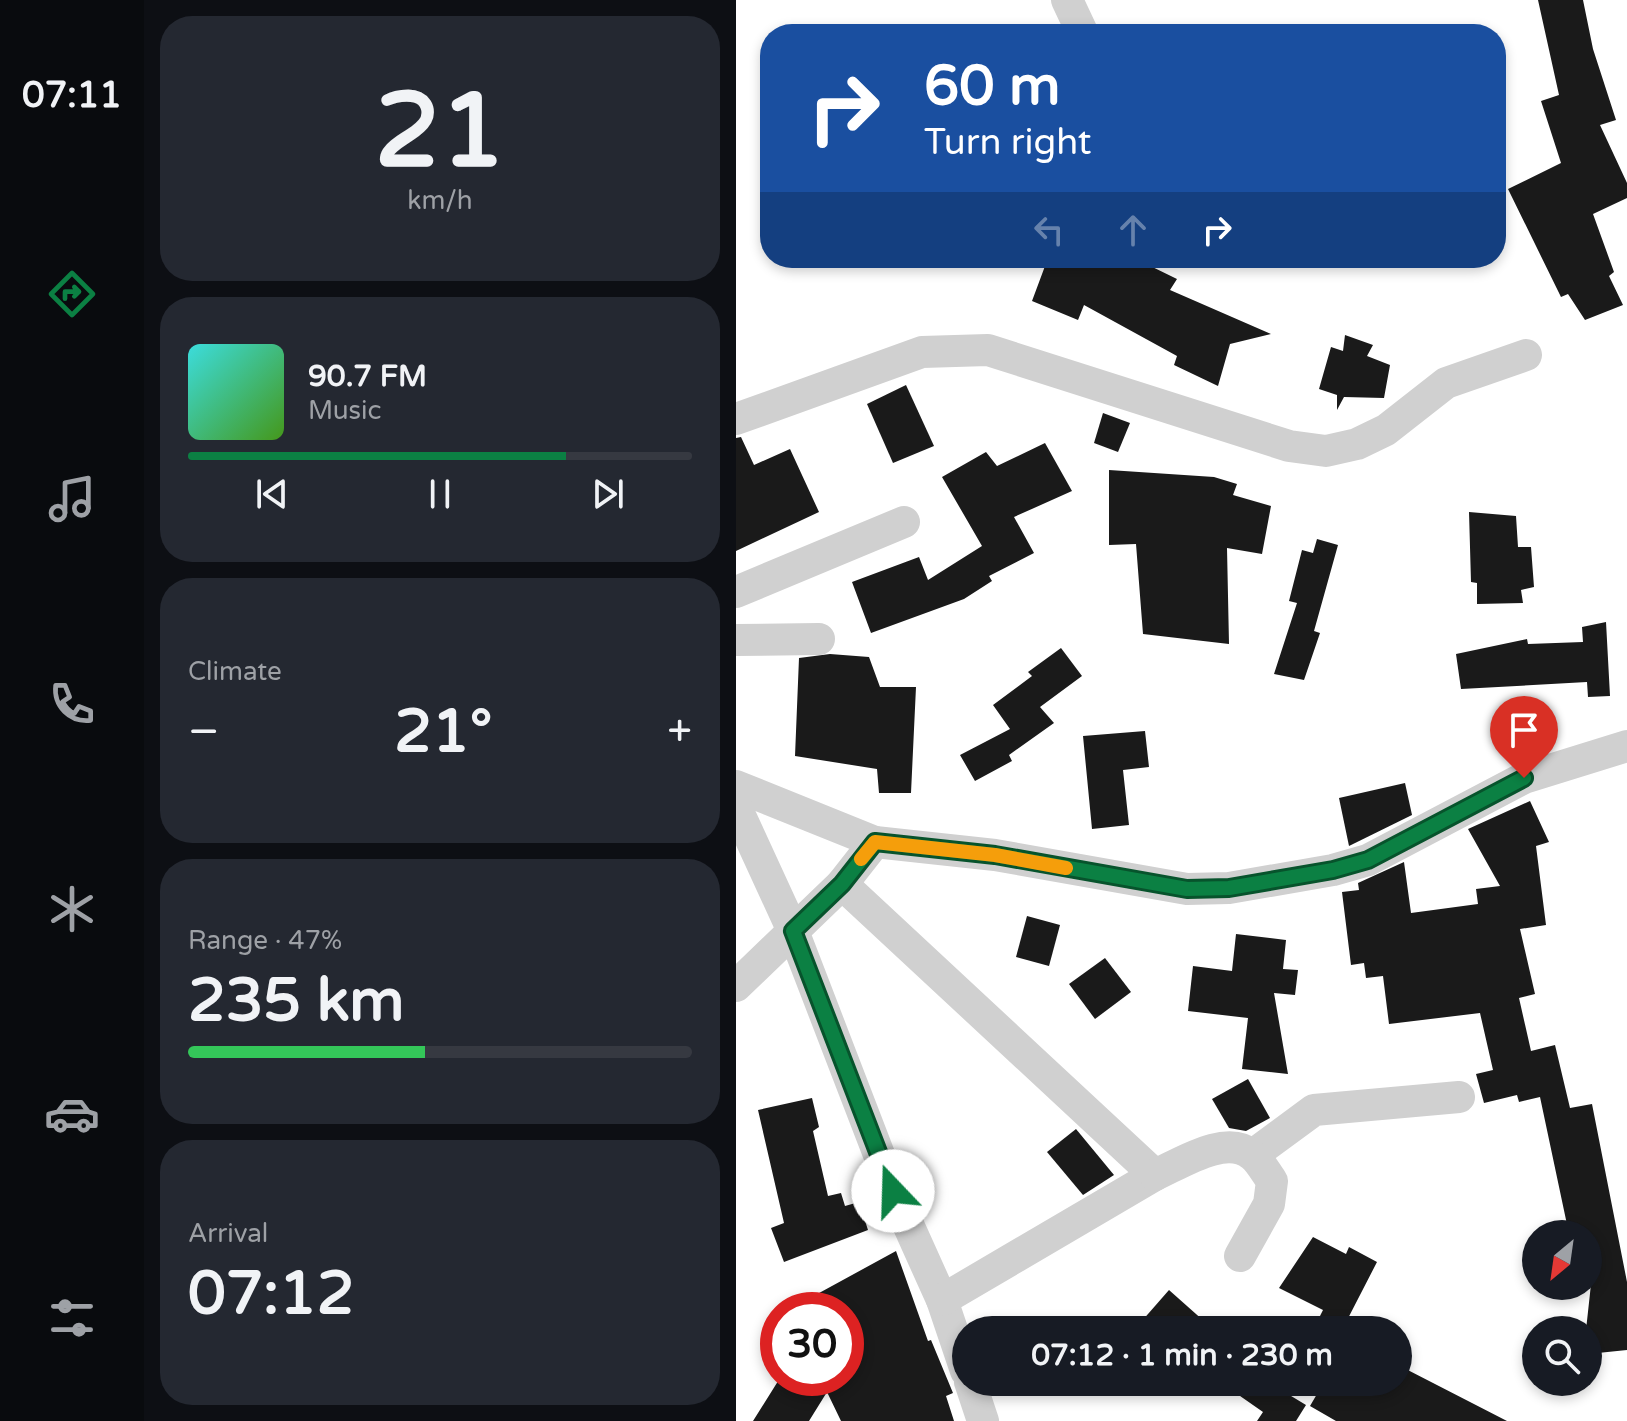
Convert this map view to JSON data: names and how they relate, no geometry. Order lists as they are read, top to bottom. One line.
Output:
{"north":"bottom left","page":{"tabs":"07:11","tile":[["21","km/h"],"Climate",["Range · 47%","235 km"],["Arrival","07:12"]],"turn":["60 m","Turn right"],"song":["90.7 FM","Music"],"heat":["−","21°","+"],"limit":"30","trip":"07:12 · 1 min · 230 m"}}
